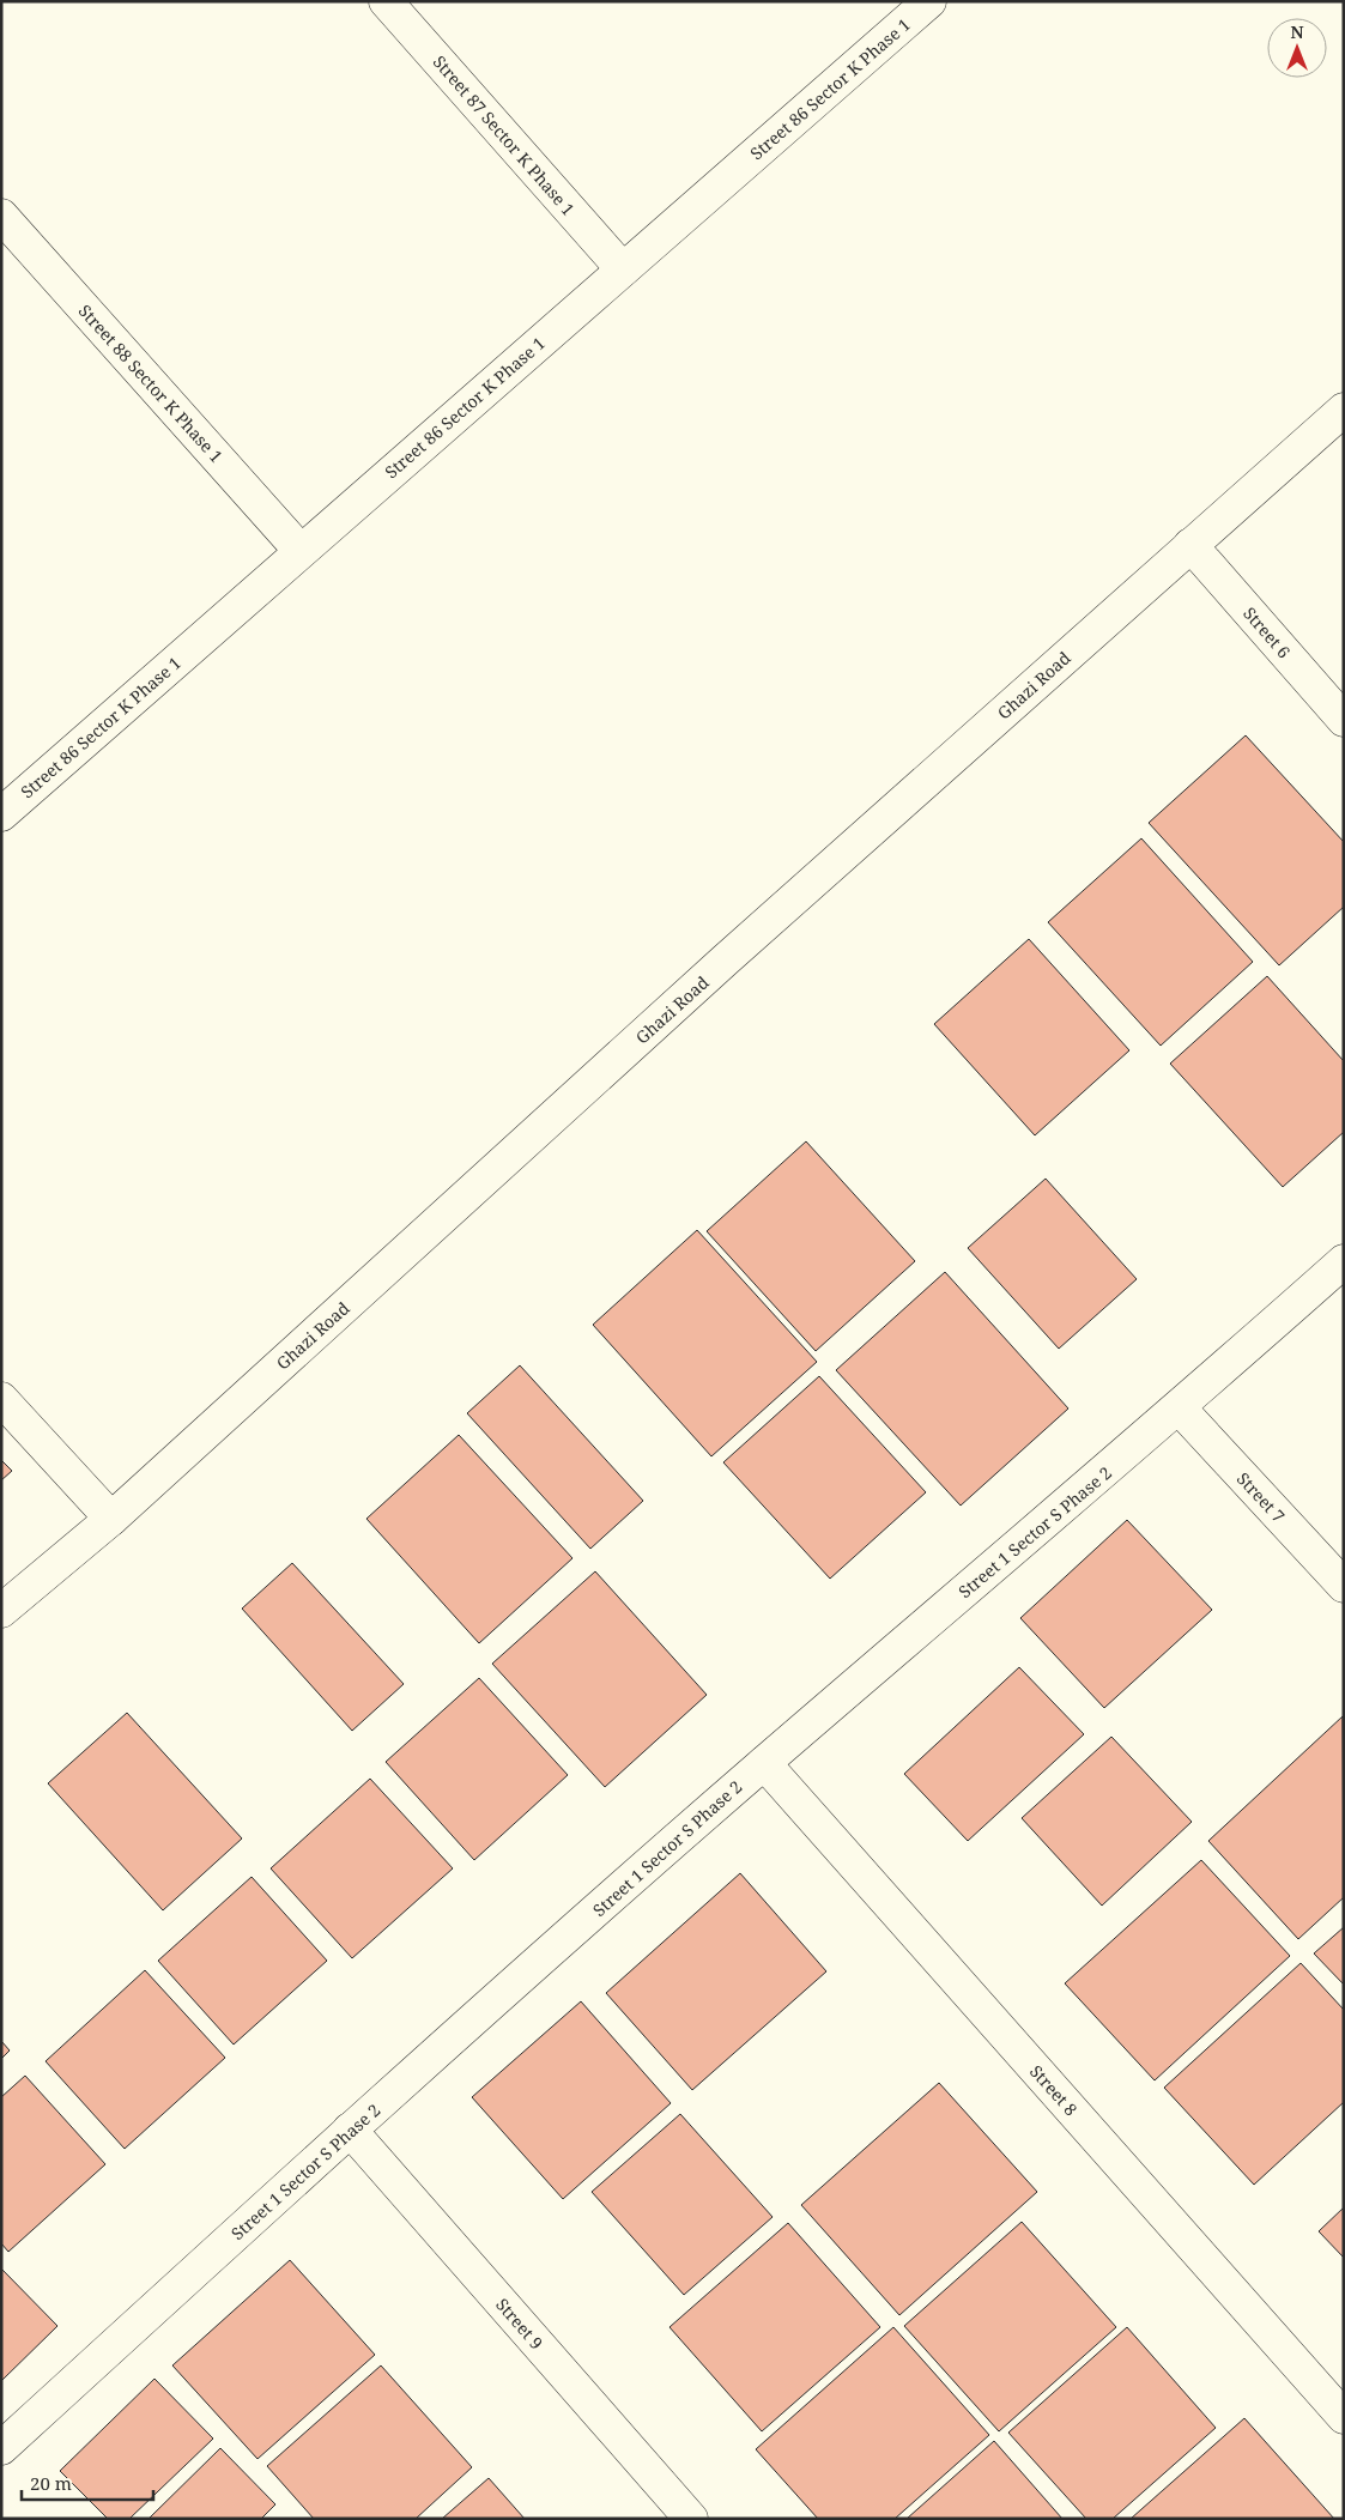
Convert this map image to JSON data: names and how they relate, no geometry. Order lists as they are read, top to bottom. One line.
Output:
{"streets":{"street":["Street 86 Sector K Phase 1","Street 87 Sector K Phase 1","Street 88 Sector K Phase 1","Street 6","Ghazi Road","Street 7","Street 1 Sector S Phase 2","Street 8","Street 9"]},"crossings":[["Street 86 Sector K Phase 1","Street 87 Sector K Phase 1"],["Street 86 Sector K Phase 1","Street 88 Sector K Phase 1"],["Street 6","Ghazi Road"],["Street 7","Street 1 Sector S Phase 2"],["Street 1 Sector S Phase 2","Street 8"],["Street 1 Sector S Phase 2","Street 9"]],"scale_bar":"20 m","north":"top"}
